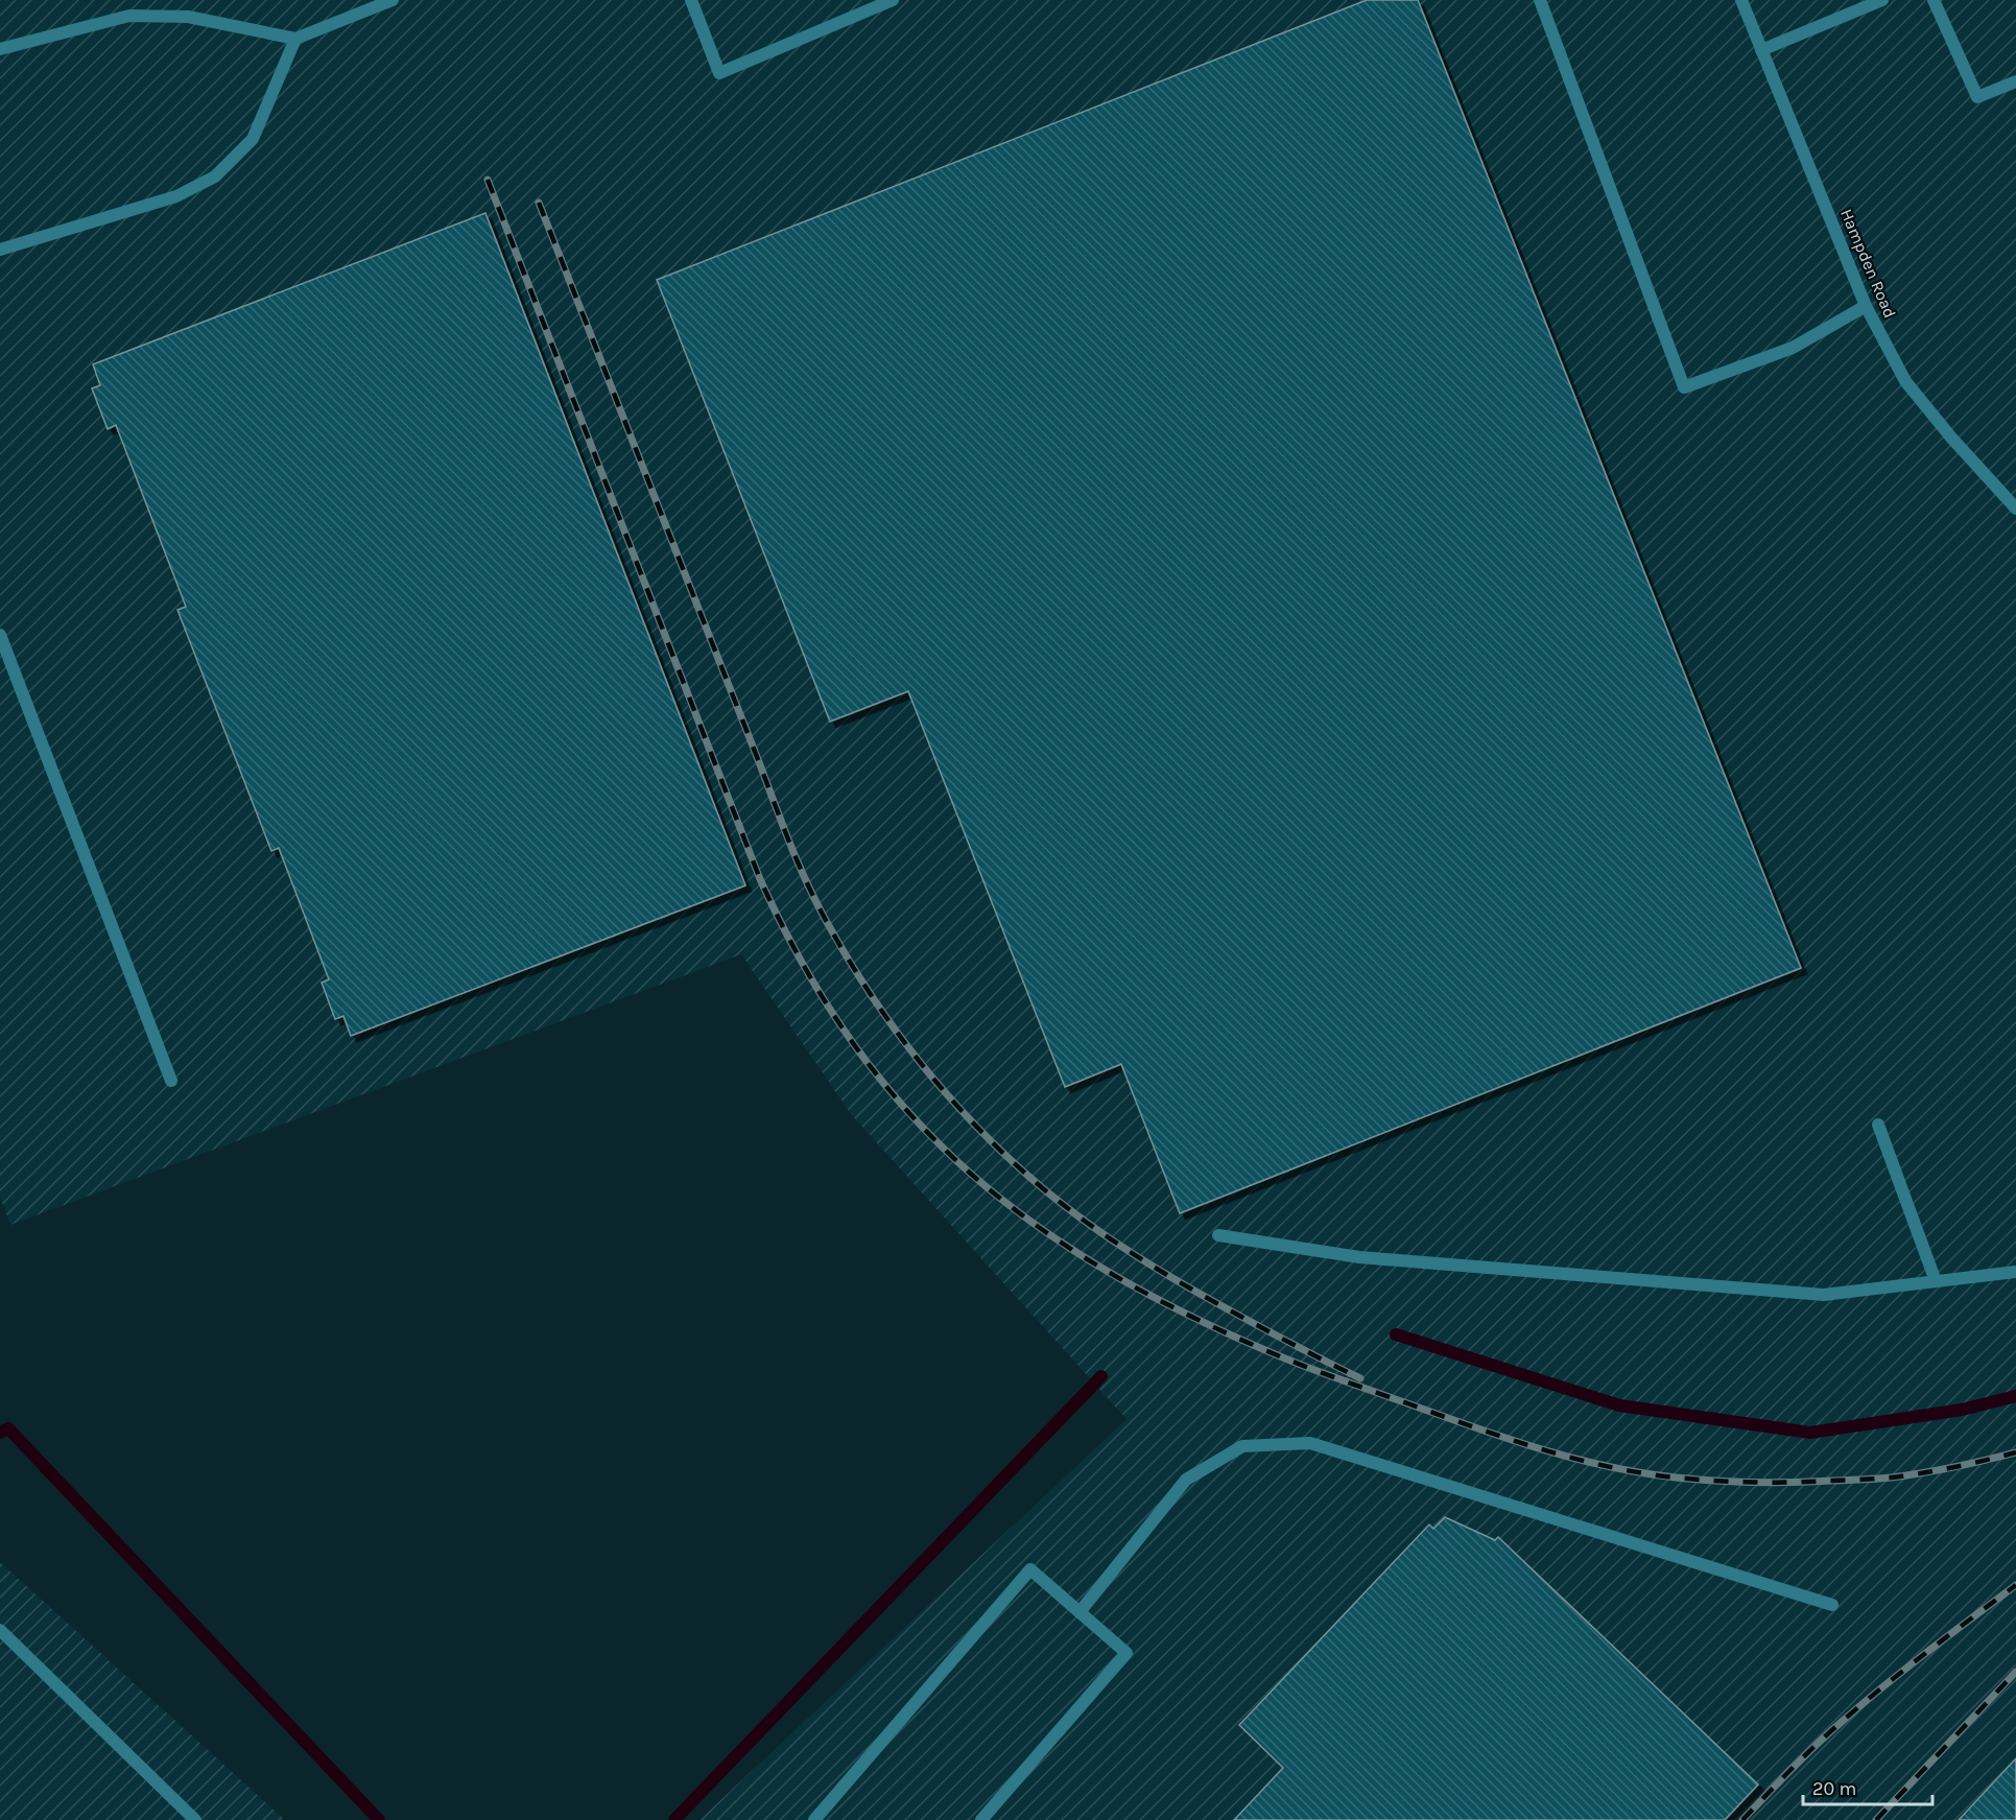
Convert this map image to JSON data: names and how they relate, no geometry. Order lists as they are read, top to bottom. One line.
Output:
{"streets":{"street":["Hampden Road"]},"scale_bar":"20 m"}
